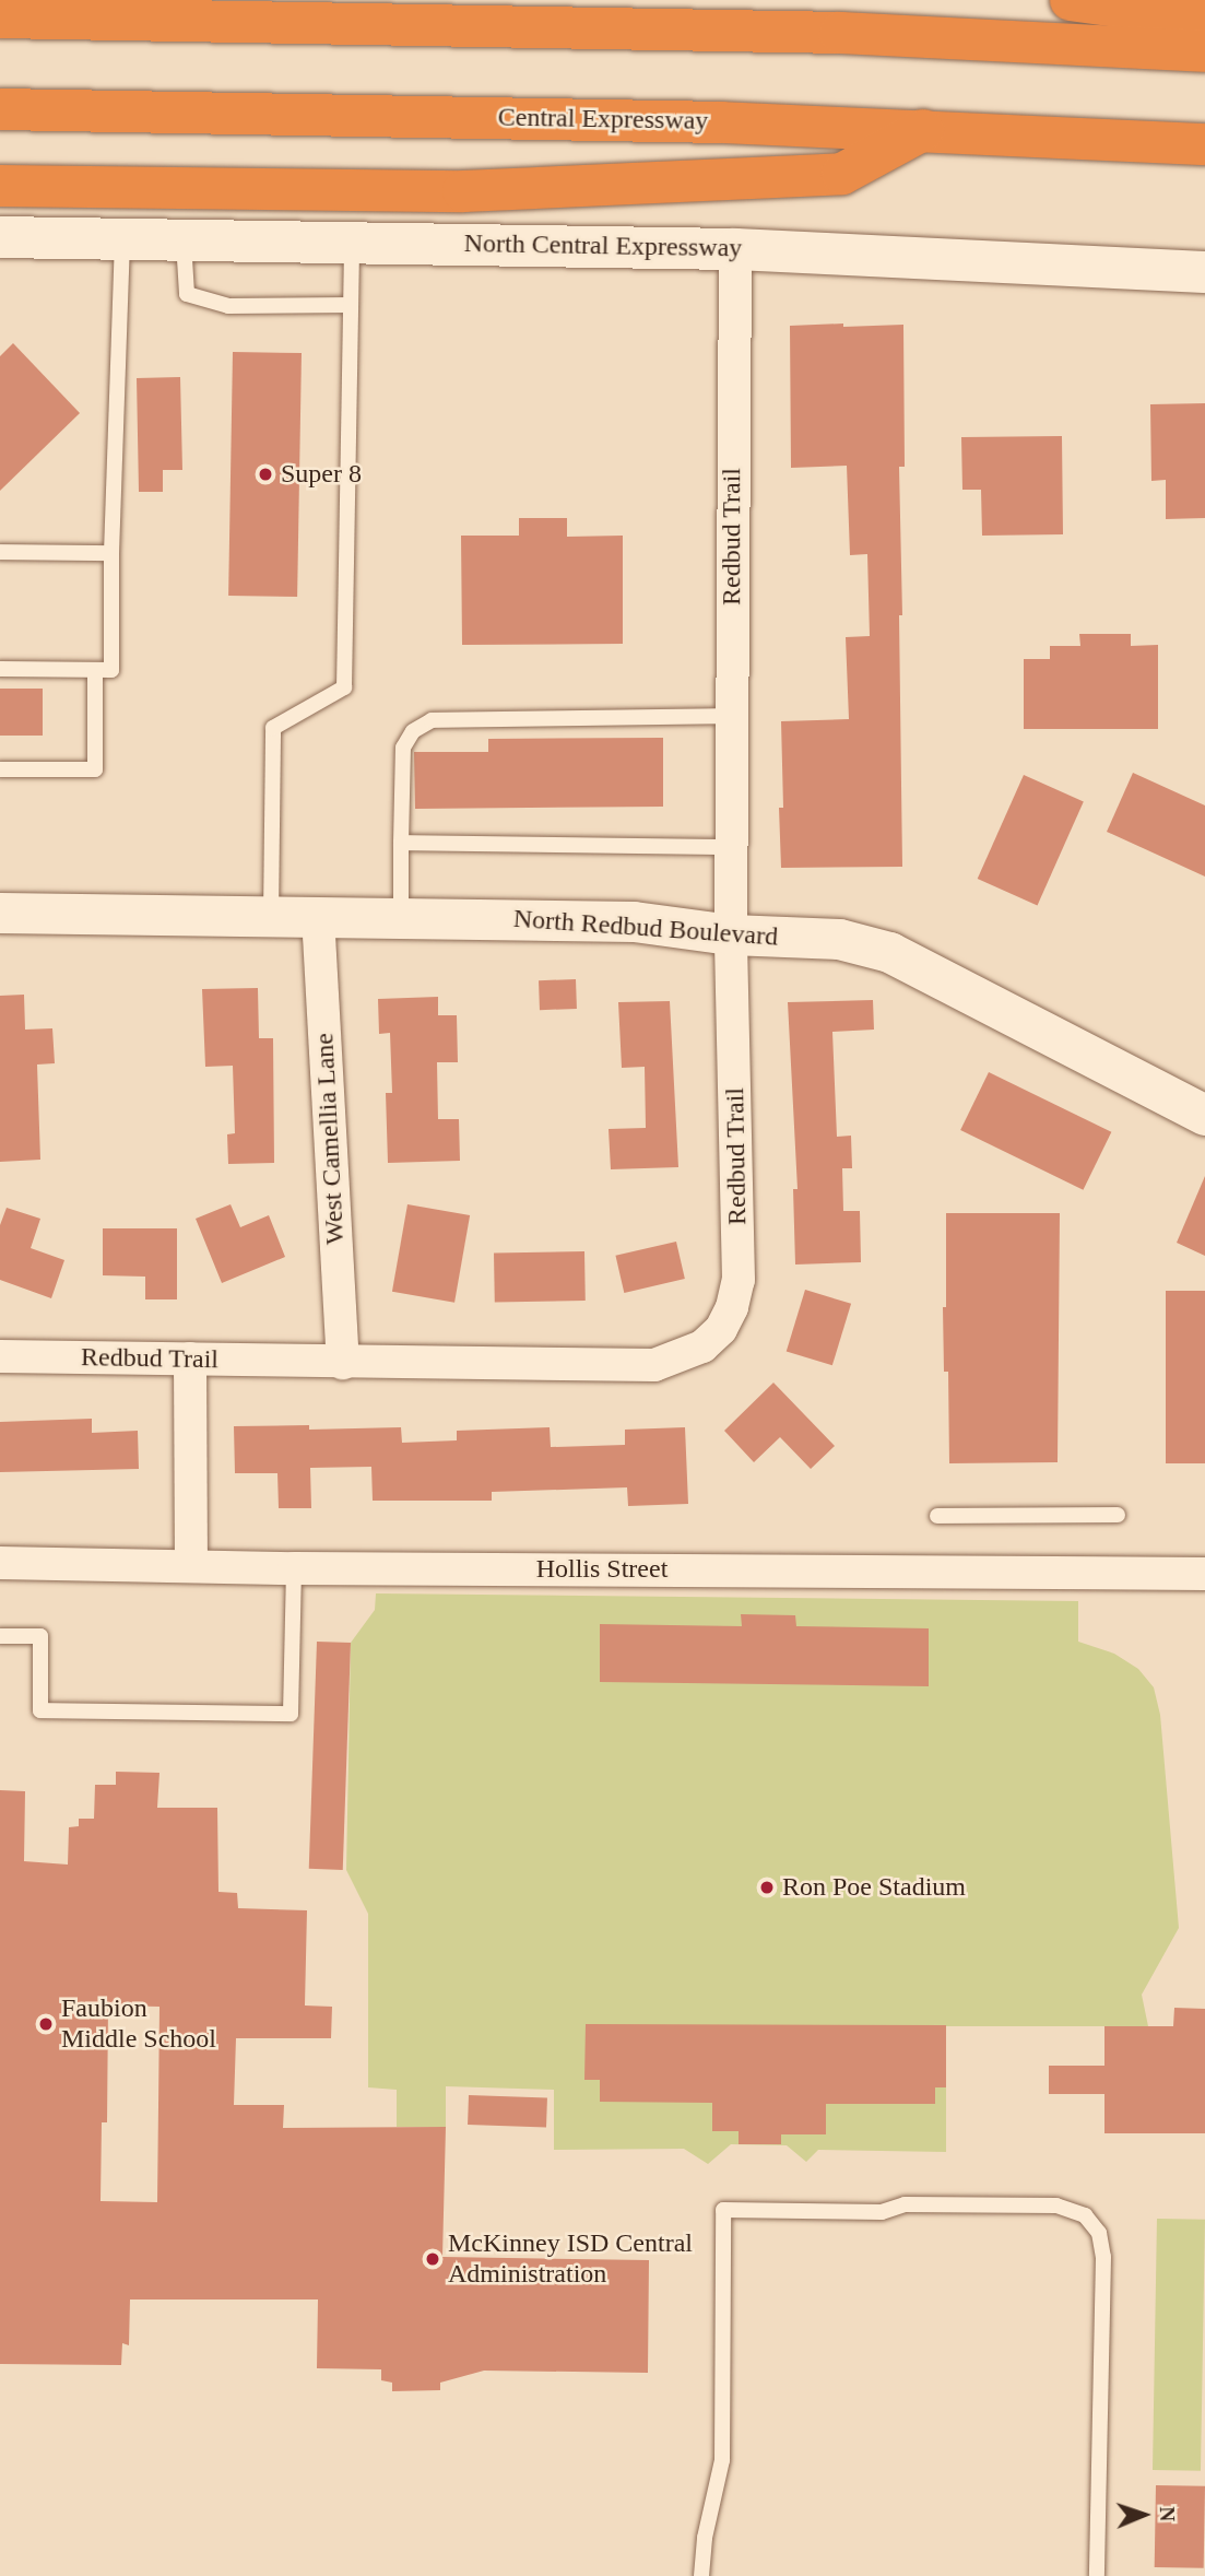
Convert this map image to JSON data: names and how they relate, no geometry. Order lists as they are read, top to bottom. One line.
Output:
{"streets":{"highway":["Central Expressway"],"main road":["North Central Expressway"],"street":["Redbud Trail","North Redbud Boulevard","West Camellia Lane","Hollis Street"]},"crossings":[["North Central Expressway","Redbud Trail"],["Redbud Trail","North Redbud Boulevard"],["Redbud Trail","West Camellia Lane"],["North Redbud Boulevard","West Camellia Lane"]],"places":["Super 8","Ron Poe Stadium","Faubion Middle School","McKinney ISD Central Administration"],"north":"right"}
